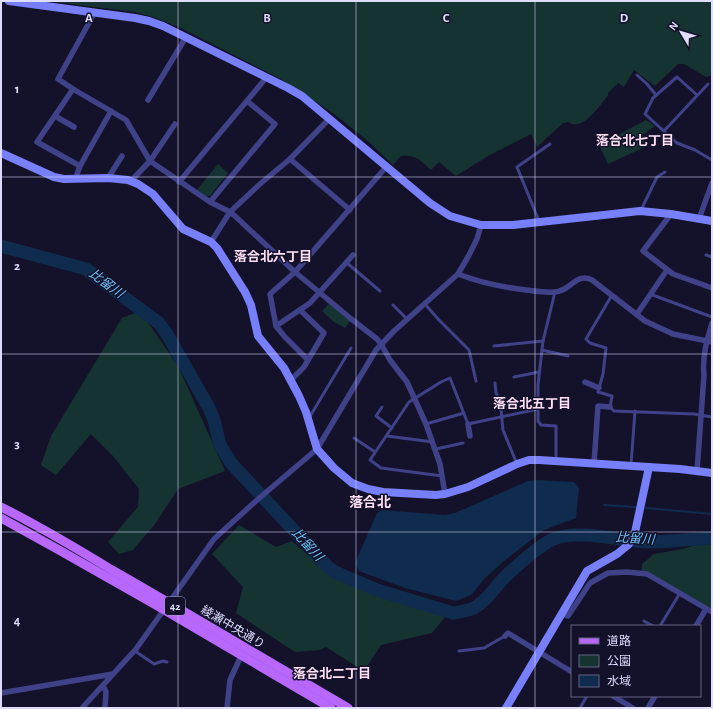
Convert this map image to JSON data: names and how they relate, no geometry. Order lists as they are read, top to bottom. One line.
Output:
{"streets":{"main road":["42","綾瀬中央通り"]},"districts":["落合北七丁目","落合北六丁目","落合北五丁目","落合北","落合北二丁目"],"water":["比留川"],"legend":["道路","公園","水域"],"north":"top left","grid":{"columns":["A","B","C","D"],"rows":["1","2","3","4"]}}
